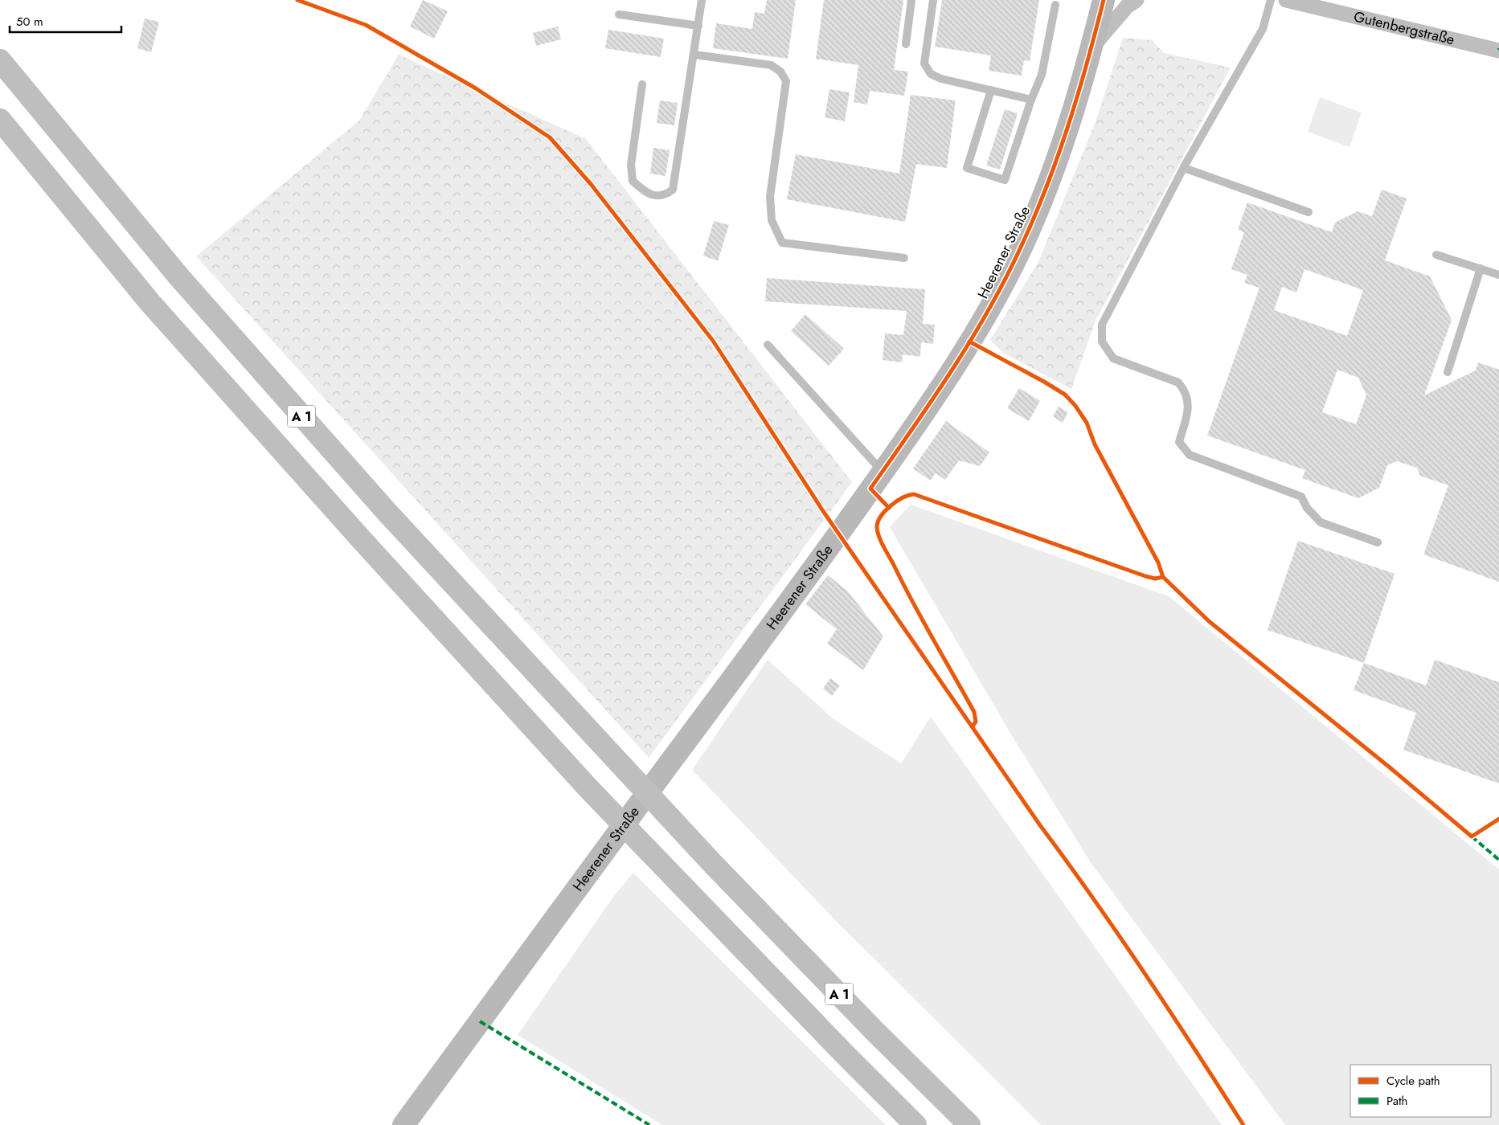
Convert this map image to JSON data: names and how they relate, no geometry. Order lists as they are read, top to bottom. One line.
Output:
{"streets":{"highway":["A 1"],"main road":["Heerener Straße"],"street":["Gutenbergstraße"]},"legend":["Cycle path","Path"],"scale_bar":"50 m"}
